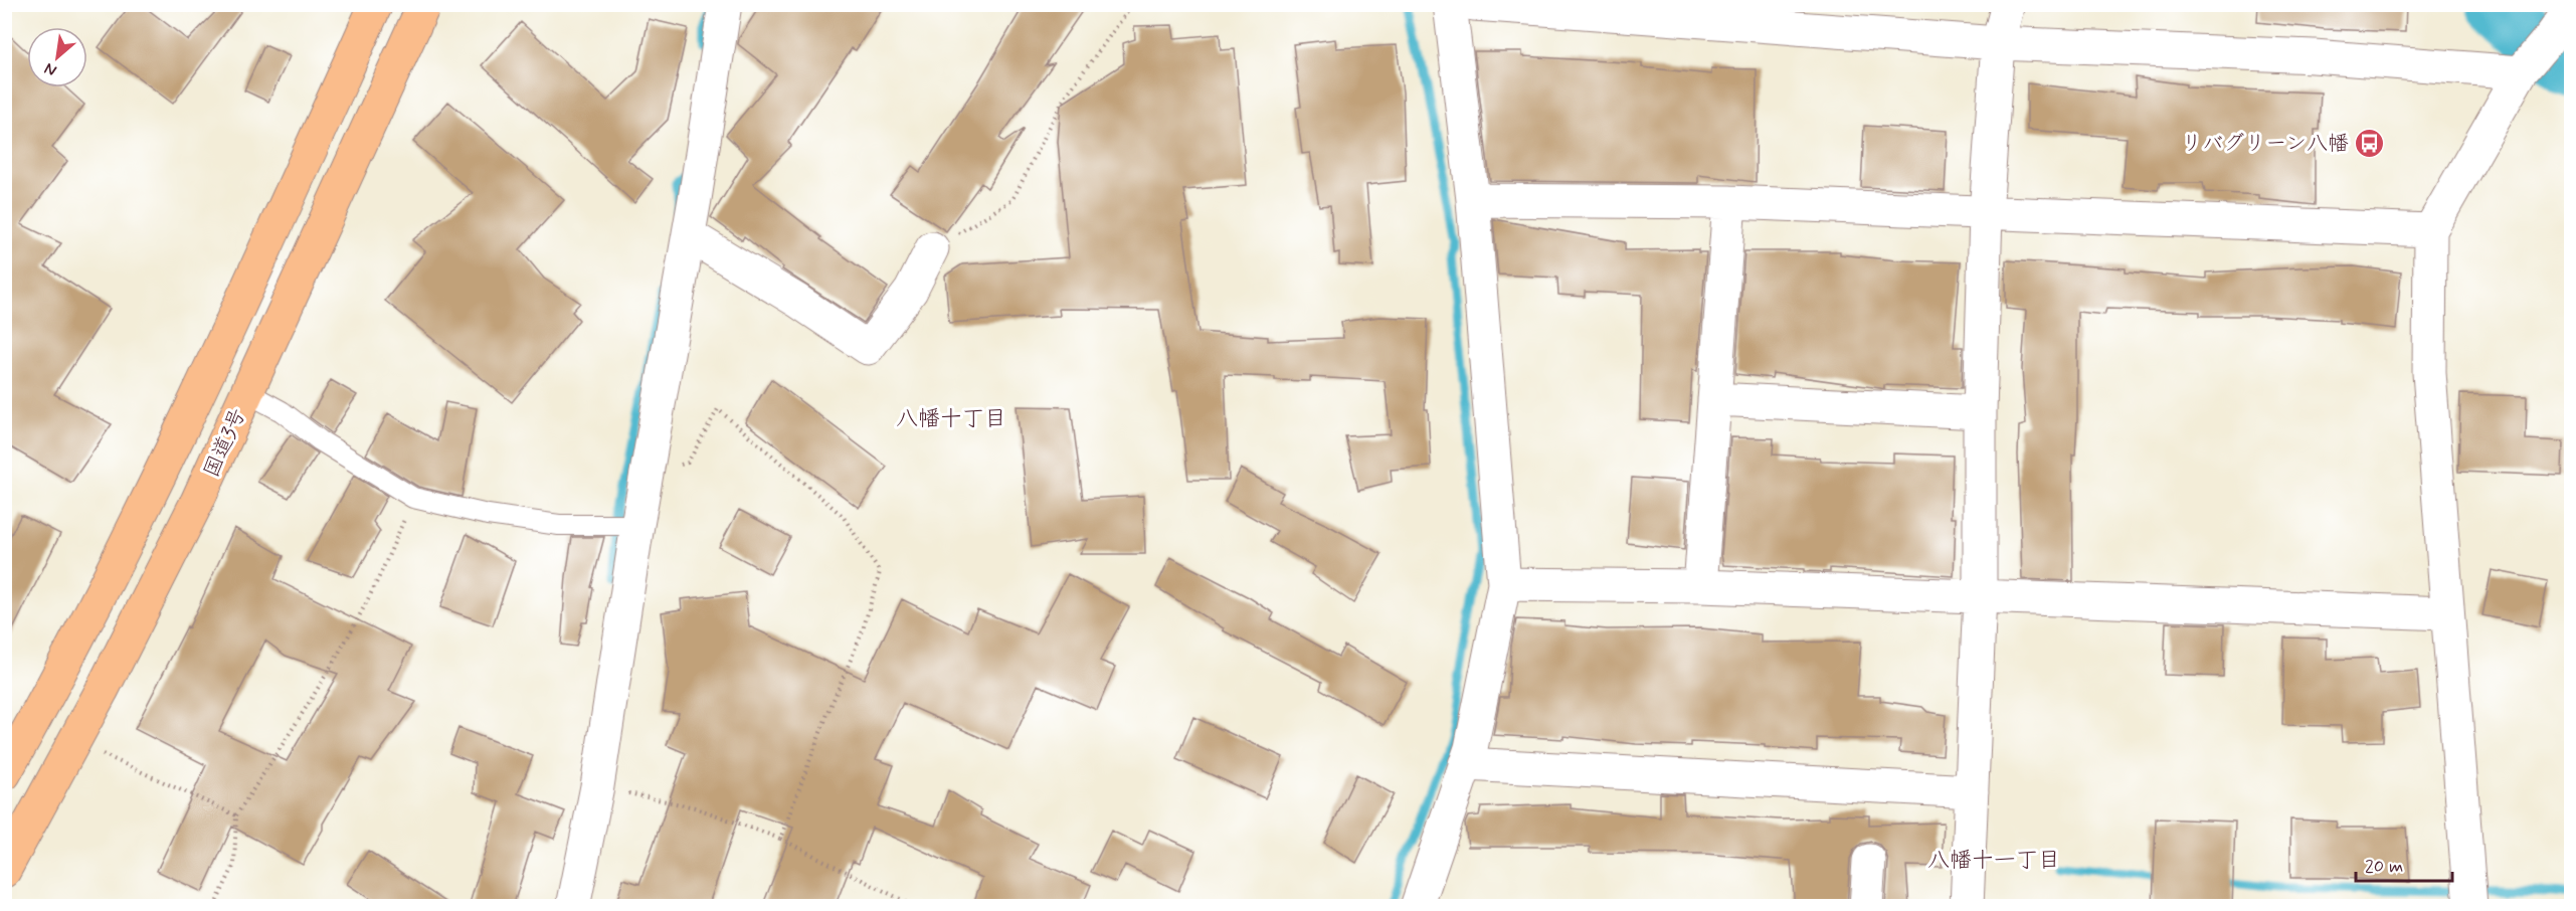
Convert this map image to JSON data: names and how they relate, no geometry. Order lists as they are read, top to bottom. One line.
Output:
{"streets":{"highway":["国道3号"]},"districts":["八幡十丁目","八幡十一丁目"],"places":{"bus stop":["リバグリーン八幡"]},"scale_bar":"20 m","north":"bottom left"}
